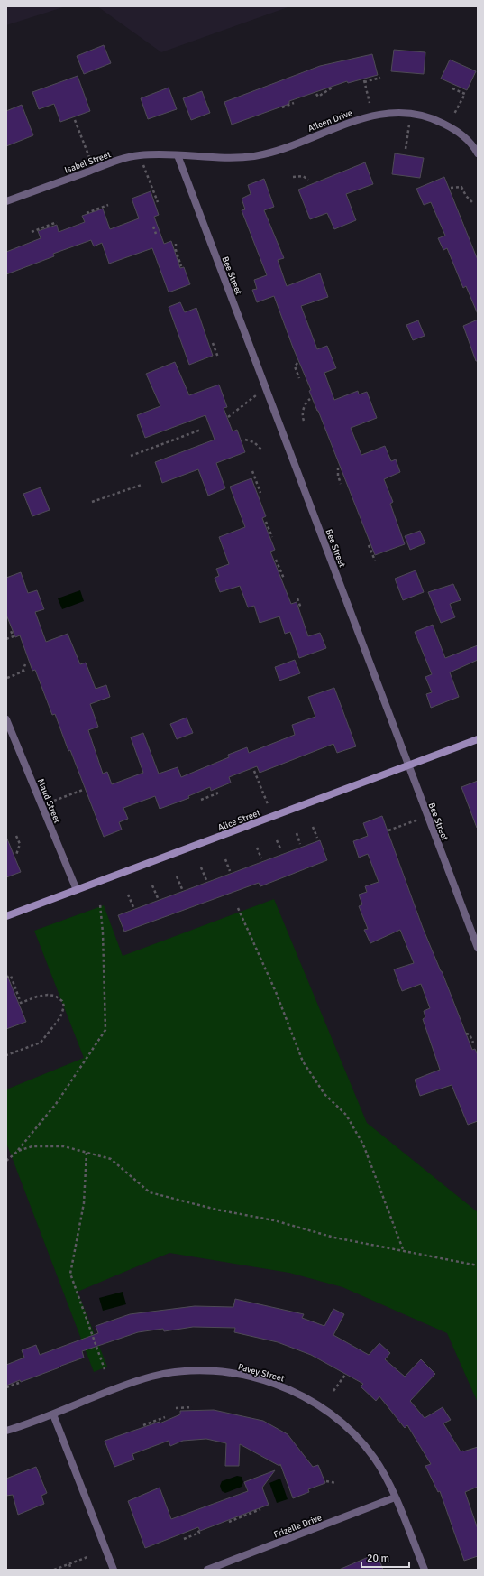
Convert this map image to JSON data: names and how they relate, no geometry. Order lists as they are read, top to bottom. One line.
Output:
{"streets":{"street":["Aileen Drive","Isabel Street","Bee Street","Maud Street","Alice Street","Pavey Street","Frizelle Drive"]},"crossings":[["Aileen Drive","Isabel Street"],["Aileen Drive","Bee Street"],["Isabel Street","Bee Street"],["Bee Street","Alice Street"],["Maud Street","Alice Street"],["Pavey Street","Frizelle Drive"]],"scale_bar":"20 m"}
